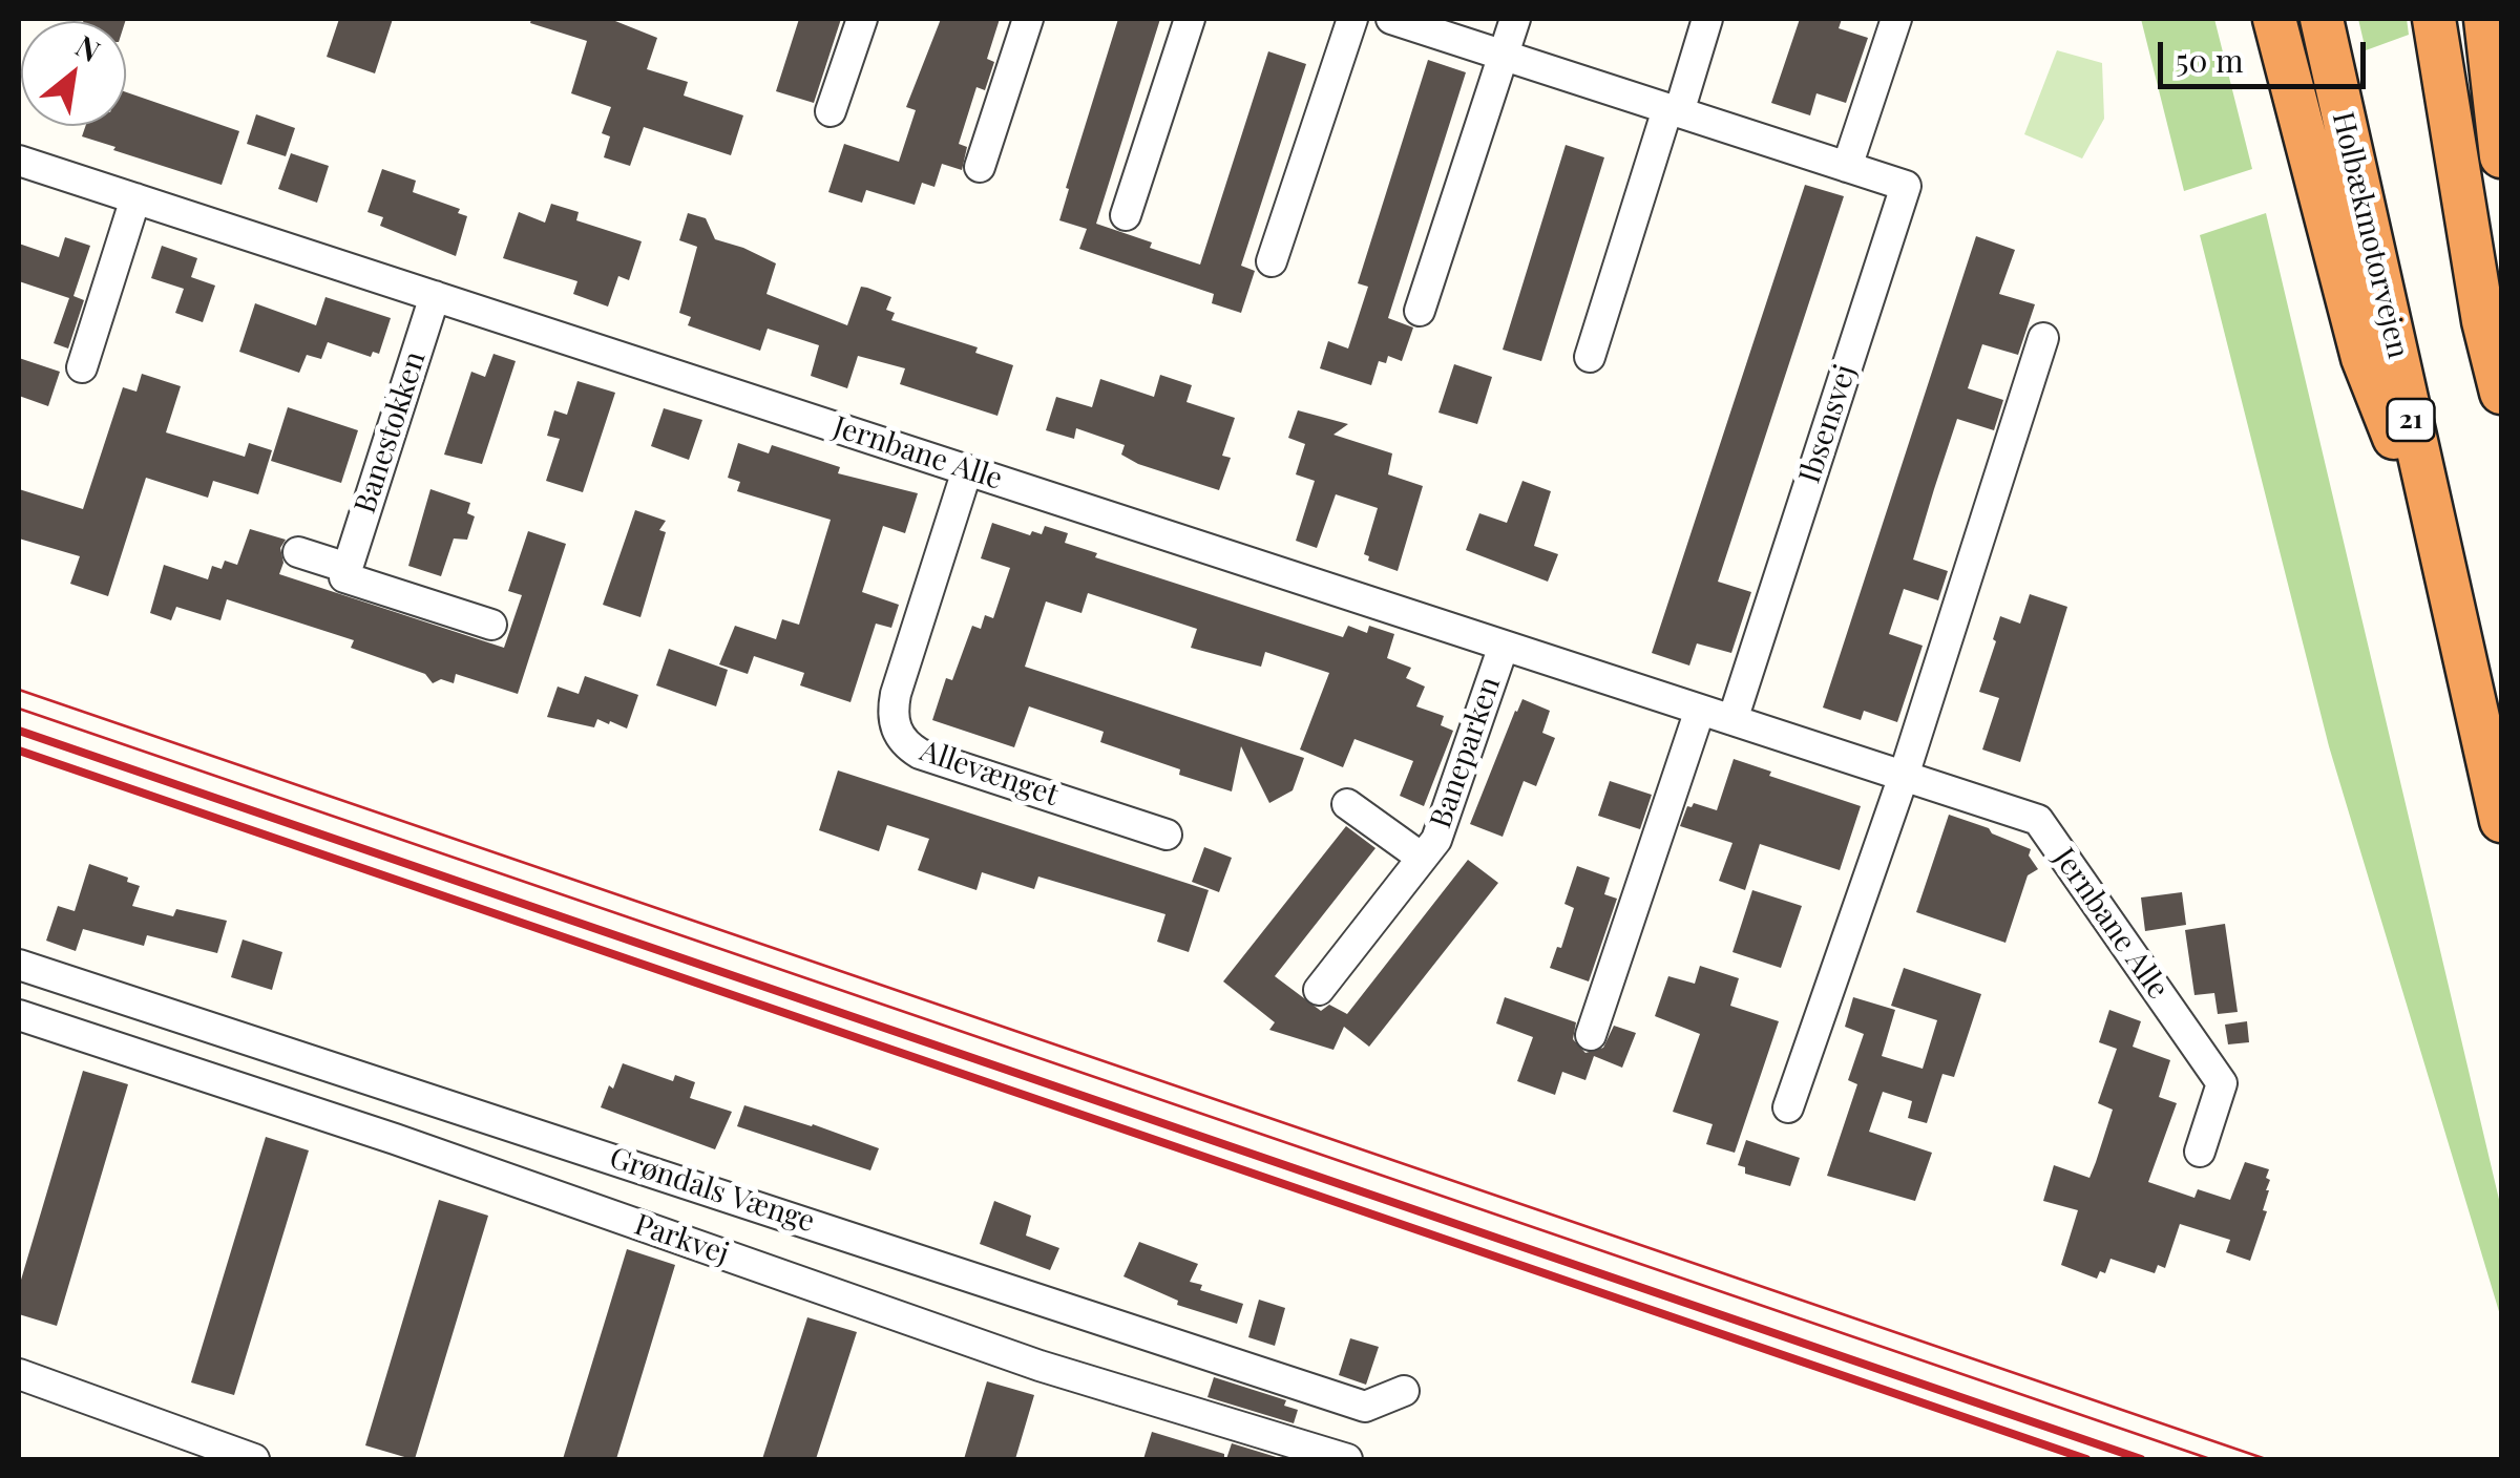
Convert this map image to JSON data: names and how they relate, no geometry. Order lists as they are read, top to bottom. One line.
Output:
{"streets":{"highway":["Holbækmotorvejen","21"],"street":["Ibsensvej","Banestokken","Jernbane Alle","Baneparken","Allevænget","Grøndals Vænge","Parkvej"]},"crossings":[["Ibsensvej","Jernbane Alle"],["Banestokken","Jernbane Alle"],["Jernbane Alle","Baneparken"],["Jernbane Alle","Allevænget"]],"scale_bar":"50 m","north":"top right"}
